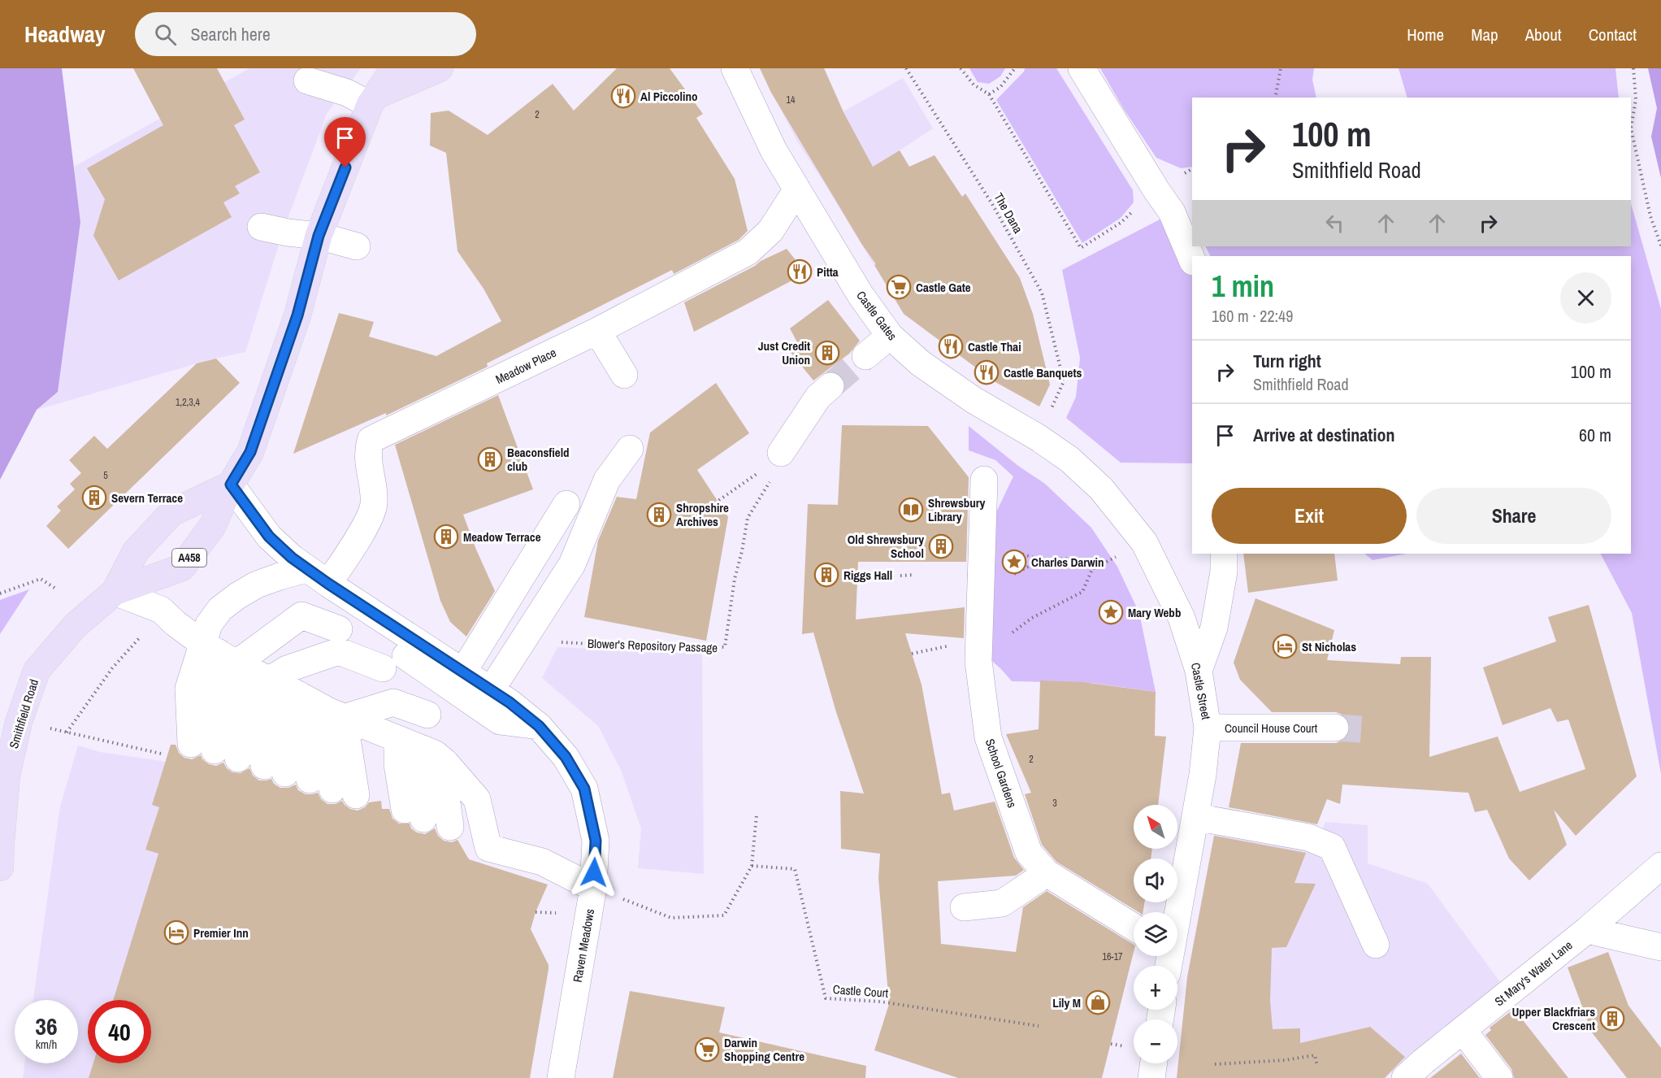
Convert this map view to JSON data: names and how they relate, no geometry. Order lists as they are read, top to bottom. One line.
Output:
{"streets":{"main road":["A458","Smithfield Road"],"street":["Castle Gates","Meadow Place","Castle Street","Council House Court","School Gardens","Raven Meadows","St Mary's Water Lane"],"path":["The Dana","Blower's Repository Passage","Castle Court"]},"crossings":[["Castle Gates","Meadow Place"],["Castle Gates","Castle Street"],["Meadow Place","Raven Meadows"],["Castle Street","Council House Court"],["Smithfield Road","Raven Meadows"]],"places":{"restaurant":["Al Piccolino","Pitta","Castle Thai","Castle Banquets"],"supermarket":["Castle Gate","Darwin Shopping Centre"],"building":["Just Credit Union","Beaconsfield club","Severn Terrace","Shropshire Archives","Meadow Terrace","Old Shrewsbury School","Riggs Hall","Upper Blackfriars Crescent"],"library":["Shrewsbury Library"],"place":["Charles Darwin","Mary Webb"],"hotel":["St Nicholas","Premier Inn"],"shop":["Lily M"]},"house_numbers":["14","2","1,2,3,4","5","2","3","16-17"],"north":"top left","page":{"header":"Headway","search":"Search here","nav":["Home","Map","About","Contact"],"turn":["100 m","Smithfield Road"],"heading":["1 min","160 m · 22:49"],"list":[{"name":"Turn right","note":"Smithfield Road","value":"100 m"},{"name":"Arrive at destination","value":"60 m"}],"buttons":["Exit","Share"],"map_buttons":["+","−"],"speed":"36 km/h","limit":"40"}}
